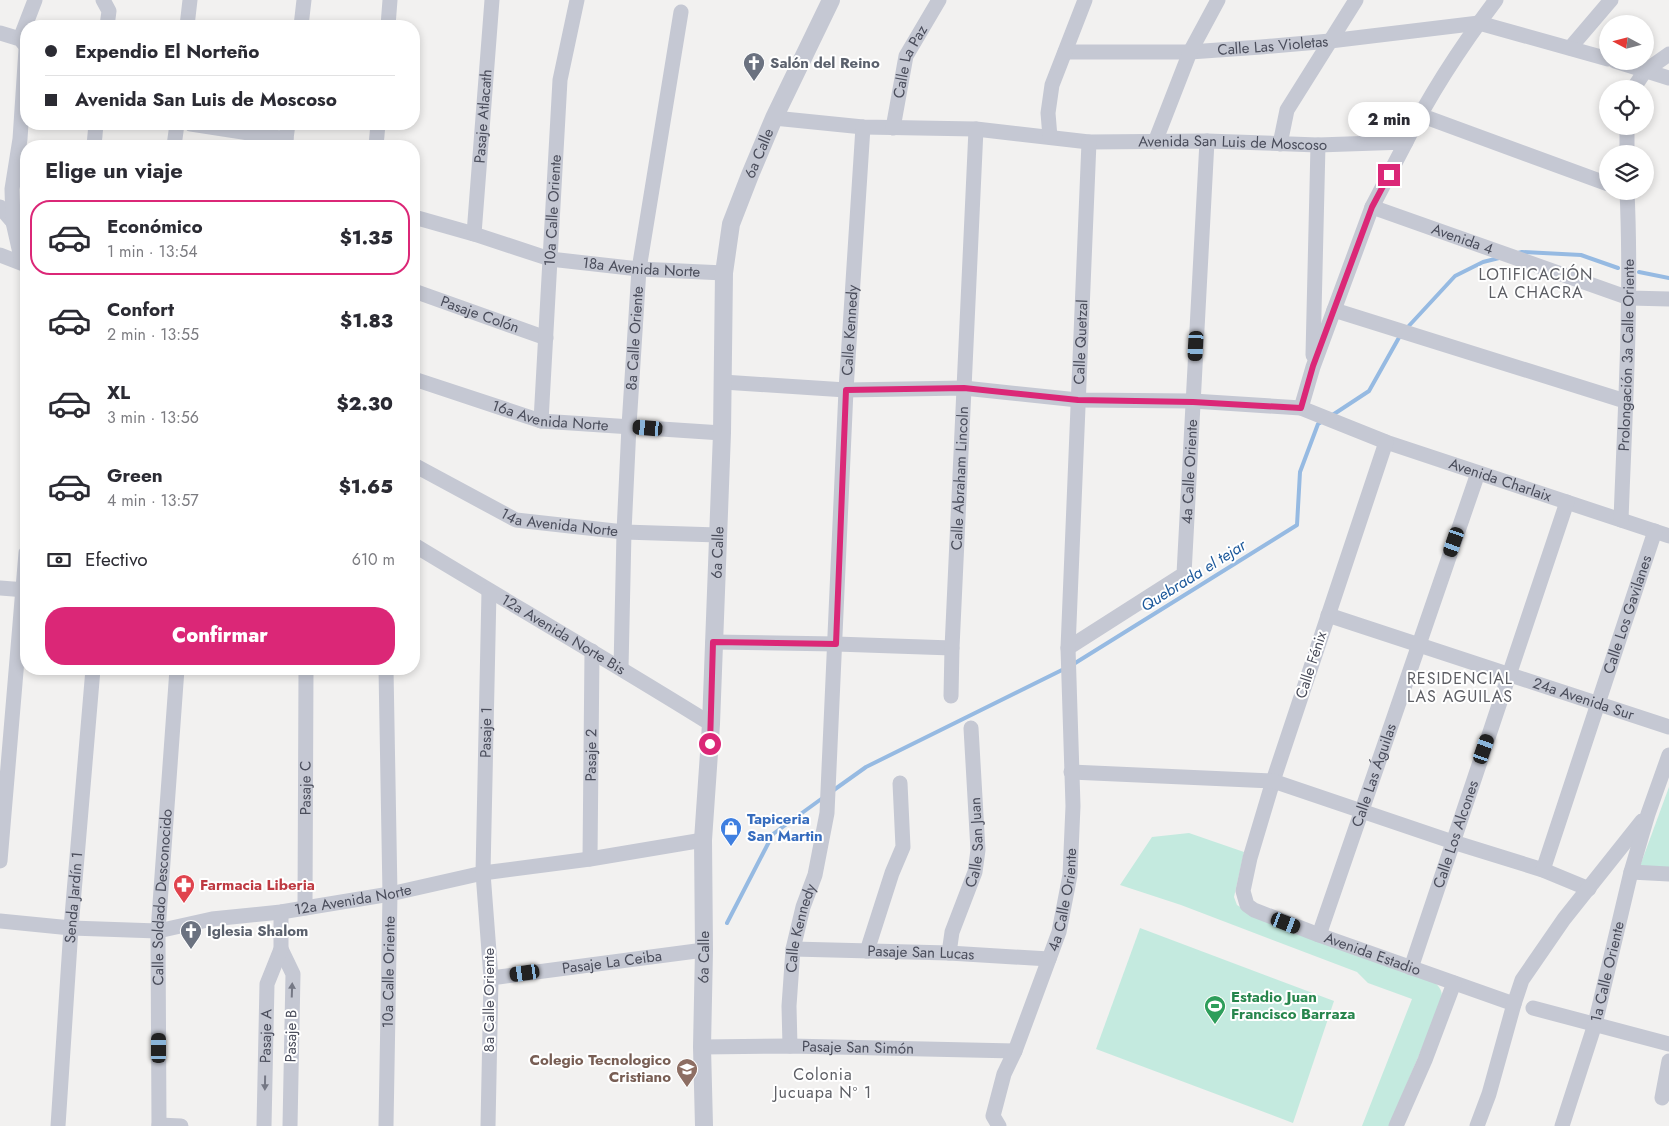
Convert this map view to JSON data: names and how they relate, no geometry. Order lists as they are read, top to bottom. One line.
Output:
{"streets":{"street":["Calle Las Violetas","Calle La Paz","Pasaje Atlacath","Avenida San Luis de Moscoso","6a Calle","10a Calle Oriente","Avenida 4","18a Avenida Norte","Pasaje Colón","Calle Kennedy","8a Calle Oriente","Calle Quetzal","Prolongación 3a Calle Oriente","16a Avenida Norte","4a Calle Oriente","Calle Abraham Lincoln","Avenida Charlaix","14a Avenida Norte","Calle Los Gavilanes","12a Avenida Norte Bis","Calle Fénix","24a Avenida Sur","Pasaje 1","Pasaje 2","Calle Las Águilas","Pasaje C","Calle Los Alcones","Calle San Juan","Senda Jardín 1","Calle Soldado Desconocido","12a Avenida Norte","Pasaje San Lucas","Avenida Estadio","Pasaje La Ceiba","1a Calle Oriente","Pasaje A","Pasaje B","Pasaje San Simón"]},"crossings":[["Calle La Paz","Avenida San Luis de Moscoso"],["Pasaje Atlacath","18a Avenida Norte"],["Avenida San Luis de Moscoso","6a Calle"],["Avenida San Luis de Moscoso","Calle Kennedy"],["Avenida San Luis de Moscoso","Calle Quetzal"],["Avenida San Luis de Moscoso","4a Calle Oriente"],["Avenida San Luis de Moscoso","Calle Abraham Lincoln"],["6a Calle","18a Avenida Norte"],["6a Calle","16a Avenida Norte"],["6a Calle","Avenida Charlaix"],["6a Calle","14a Avenida Norte"],["6a Calle","12a Avenida Norte Bis"],["6a Calle","12a Avenida Norte"],["6a Calle","Pasaje La Ceiba"],["6a Calle","Pasaje San Simón"],["10a Calle Oriente","18a Avenida Norte"],["10a Calle Oriente","Pasaje Colón"],["10a Calle Oriente","16a Avenida Norte"],["10a Calle Oriente","12a Avenida Norte"],["Avenida 4","Prolongación 3a Calle Oriente"],["18a Avenida Norte","8a Calle Oriente"],["Calle Kennedy","Avenida Charlaix"],["Calle Kennedy","Pasaje San Lucas"],["Calle Kennedy","Pasaje San Simón"],["8a Calle Oriente","16a Avenida Norte"],["8a Calle Oriente","14a Avenida Norte"],["8a Calle Oriente","12a Avenida Norte Bis"],["8a Calle Oriente","Pasaje 1"],["8a Calle Oriente","12a Avenida Norte"],["8a Calle Oriente","Pasaje La Ceiba"],["Calle Quetzal","4a Calle Oriente"],["Calle Quetzal","Avenida Charlaix"],["Prolongación 3a Calle Oriente","Avenida Charlaix"],["4a Calle Oriente","Avenida Charlaix"],["4a Calle Oriente","Pasaje San Lucas"],["4a Calle Oriente","Pasaje San Simón"],["Calle Abraham Lincoln","Avenida Charlaix"],["Avenida Charlaix","Calle Los Gavilanes"],["Avenida Charlaix","Calle Fénix"],["Avenida Charlaix","Calle Las Águilas"],["Avenida Charlaix","Calle Los Alcones"],["Calle Los Gavilanes","24a Avenida Sur"],["12a Avenida Norte Bis","Pasaje 1"],["12a Avenida Norte Bis","Pasaje 2"],["Calle Fénix","24a Avenida Sur"],["Calle Fénix","Avenida Estadio"],["24a Avenida Sur","Calle Las Águilas"],["24a Avenida Sur","Calle Los Alcones"],["Pasaje 1","12a Avenida Norte"],["Pasaje 2","12a Avenida Norte"],["Calle Las Águilas","Avenida Estadio"],["Pasaje C","12a Avenida Norte"],["Calle Los Alcones","Avenida Estadio"],["Calle San Juan","Pasaje San Lucas"],["Senda Jardín 1","12a Avenida Norte"],["Calle Soldado Desconocido","12a Avenida Norte"],["Pasaje A","Pasaje B"]],"one_way":["Pasaje A","Pasaje B"],"districts":["LOTIFICACIÓN LA CHACRA","RESIDENCIAL LAS AGUILAS","Colonia Jucuapa Nº 1"],"water":["Quebrada el tejar"],"places":{"church":["Salón del Reino","Iglesia Shalom"],"shop":["Tapiceria San Martin"],"pharmacy":["Farmacia Liberia"],"sports":["Estadio Juan Francisco Barraza"],"school or university":["Colegio Tecnologico Cristiano"]},"north":"left","page":{"banner":["Expendio El Norteño","Avenida San Luis de Moscoso"],"bubble":"2 min","heading":"Elige un viaje","list":[{"name":"Económico","note":"1 min · 13:54","value":"$1.35"},{"name":"Confort","note":"2 min · 13:55","value":"$1.83"},{"name":"XL","note":"3 min · 13:56","value":"$2.30"},{"name":"Green","note":"4 min · 13:57","value":"$1.65"}],"pay":["Efectivo","610 m"],"buttons":"Confirmar"}}
